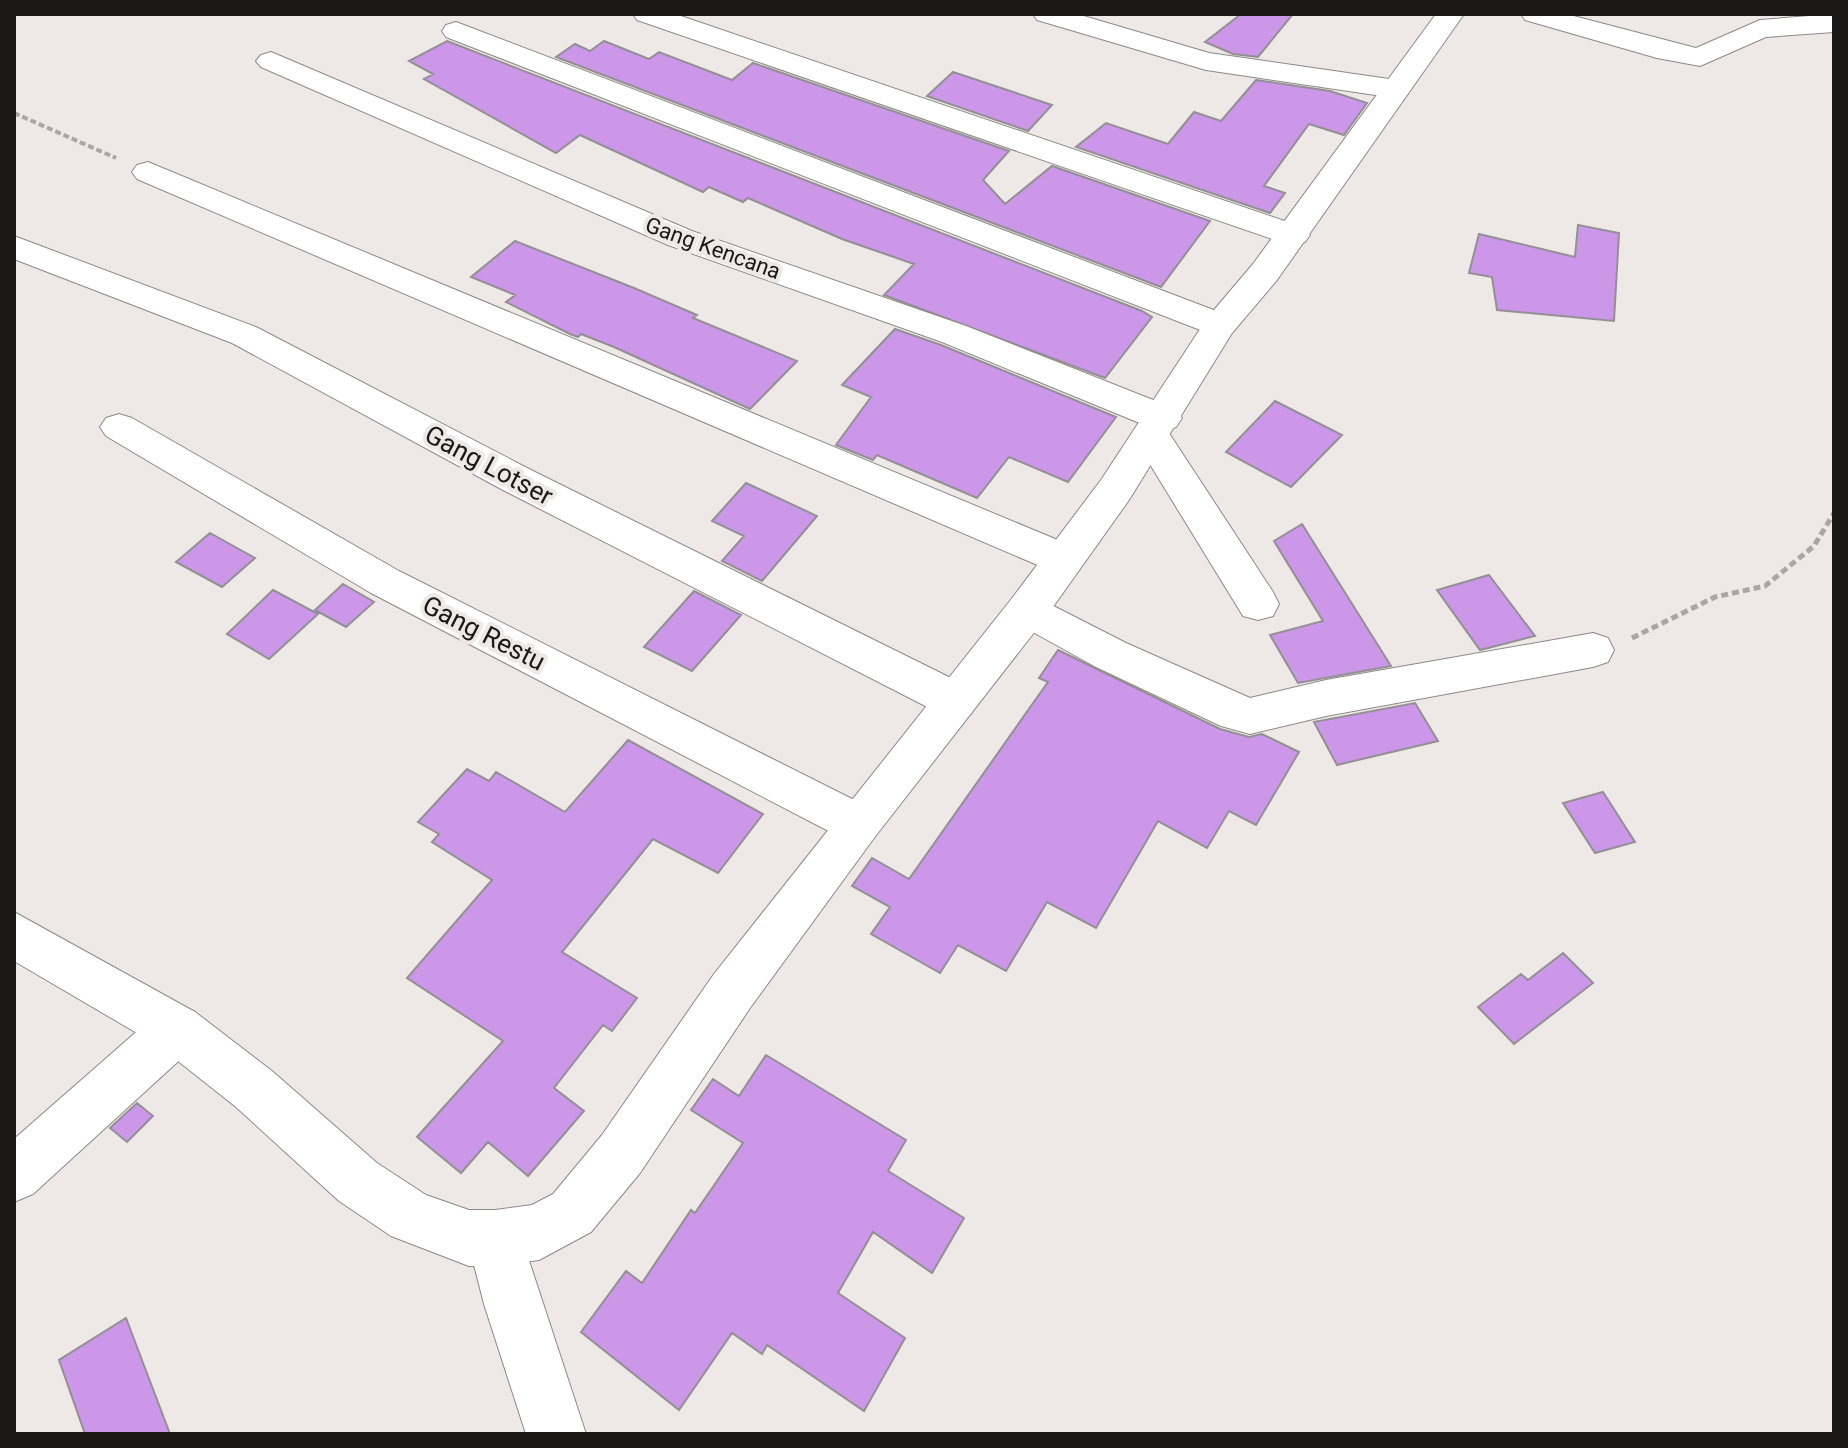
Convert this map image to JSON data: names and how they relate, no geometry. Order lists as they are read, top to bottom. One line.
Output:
{"streets":{"street":["Gang Kencana","Gang Lotser","Gang Restu"]}}
